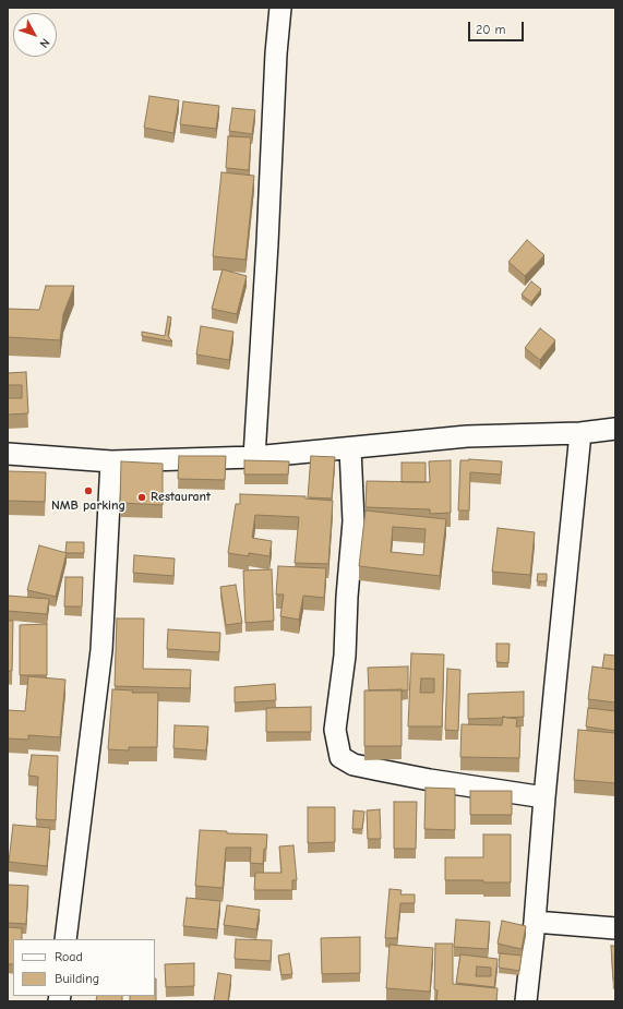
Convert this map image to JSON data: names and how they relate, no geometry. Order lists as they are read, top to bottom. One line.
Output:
{"places":["NMB parking","Restaurant"],"legend":["Road","Building"],"scale_bar":"20 m","north":"bottom right"}
